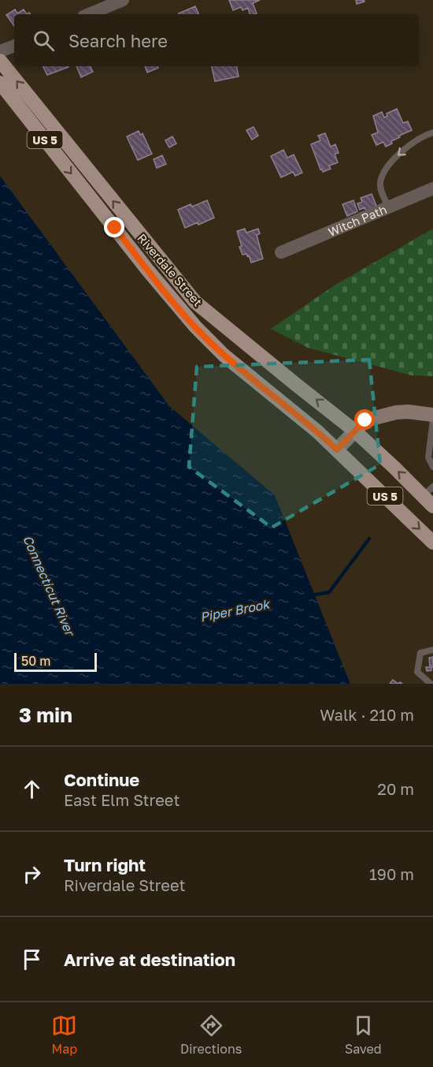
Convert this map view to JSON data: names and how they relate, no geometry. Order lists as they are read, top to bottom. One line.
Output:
{"streets":{"main road":["US 5","Riverdale Street"],"street":["Witch Path"]},"water":["Connecticut River","Piper Brook"],"scale_bar":"50 m","page":{"search":"Search here","scale":"50 m","heading":["3 min","Walk · 210 m"],"list":[["Continue","East Elm Street","20 m"],["Turn right","Riverdale Street","190 m"],"Arrive at destination"],"nav":["Map","Directions","Saved"]}}
